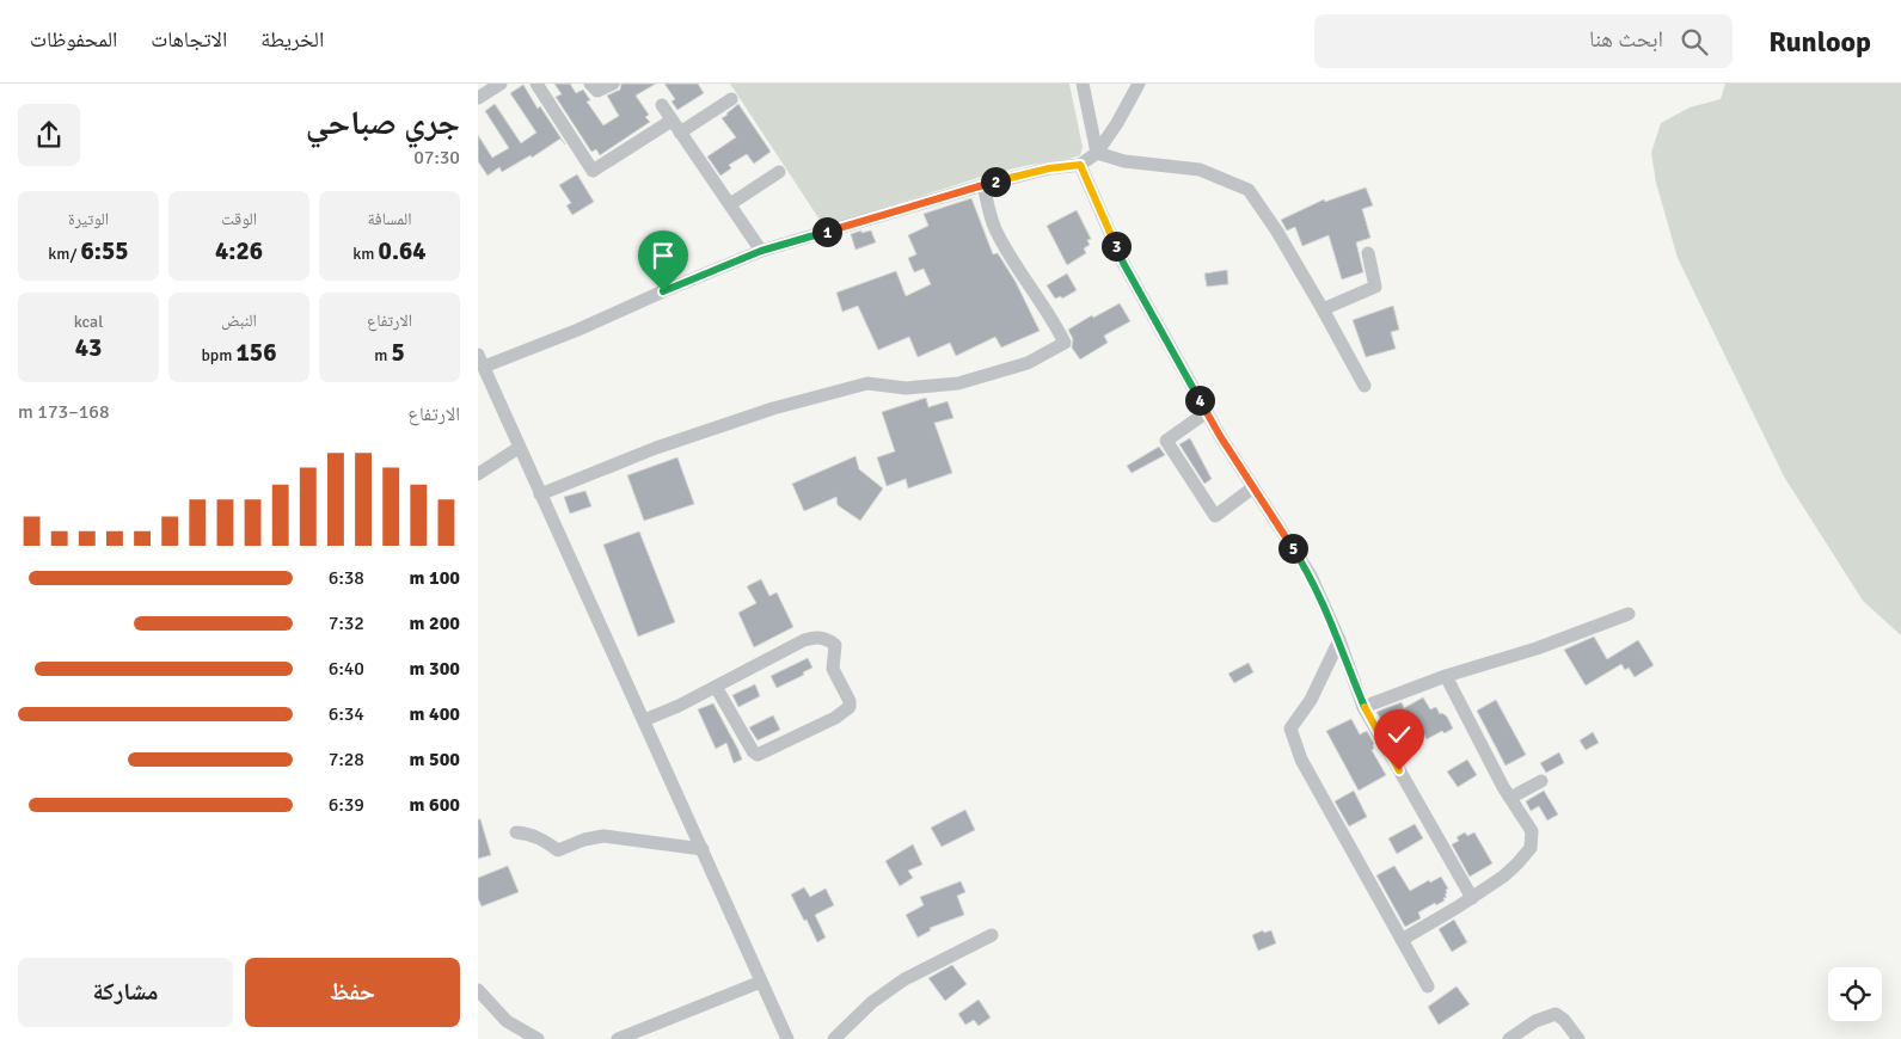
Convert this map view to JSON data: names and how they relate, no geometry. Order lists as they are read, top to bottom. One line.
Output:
{"page":{"header":"Runloop","search":"ابحث هنا","nav":["الخريطة","الاتجاهات","المحفوظات"],"heading":["جري صباحي","07:30"],"pins":["2","1","3","4","5"],"stats":[["المسافة","0.64 km"],["الوقت","4:26"],["الوتيرة","6:55 /km"],["الارتفاع","5 m"],["النبض","156 bpm"],["kcal","43"]],"chart":["الارتفاع","168–173 m"],"list":[{"name":"100 m","note":"6:38"},{"name":"200 m","note":"7:32"},{"name":"300 m","note":"6:40"},{"name":"400 m","note":"6:34"},{"name":"500 m","note":"7:28"},{"name":"600 m","note":"6:39"}],"buttons":["حفظ","مشاركة"]}}
